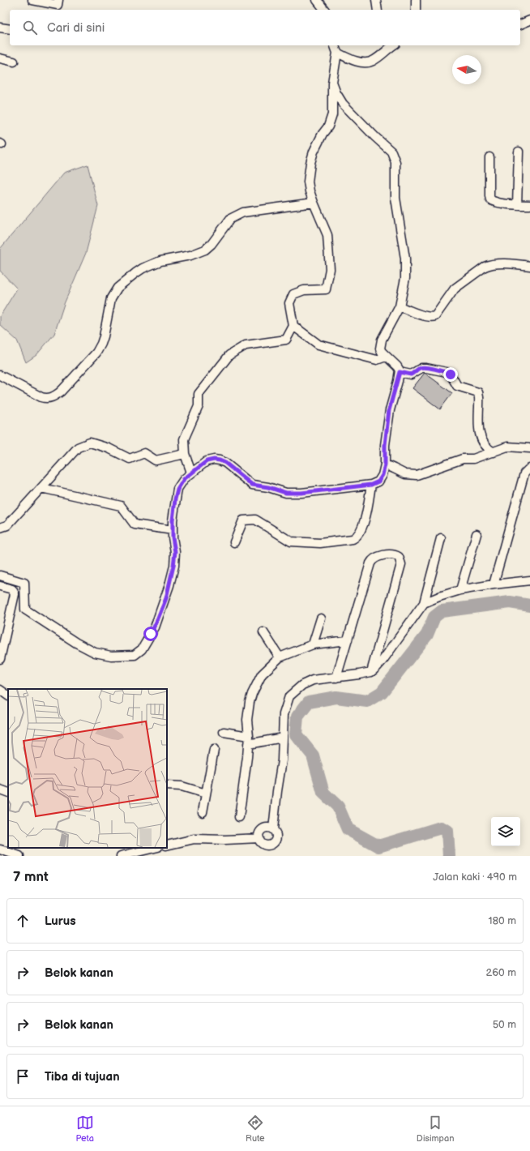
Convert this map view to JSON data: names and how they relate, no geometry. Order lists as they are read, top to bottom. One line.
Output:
{"north":"left","page":{"search":"Cari di sini","heading":["7 mnt","Jalan kaki · 490 m"],"list":[["Lurus","180 m"],["Belok kanan","260 m"],["Belok kanan","50 m"],"Tiba di tujuan"],"nav":["Peta","Rute","Disimpan"]}}
